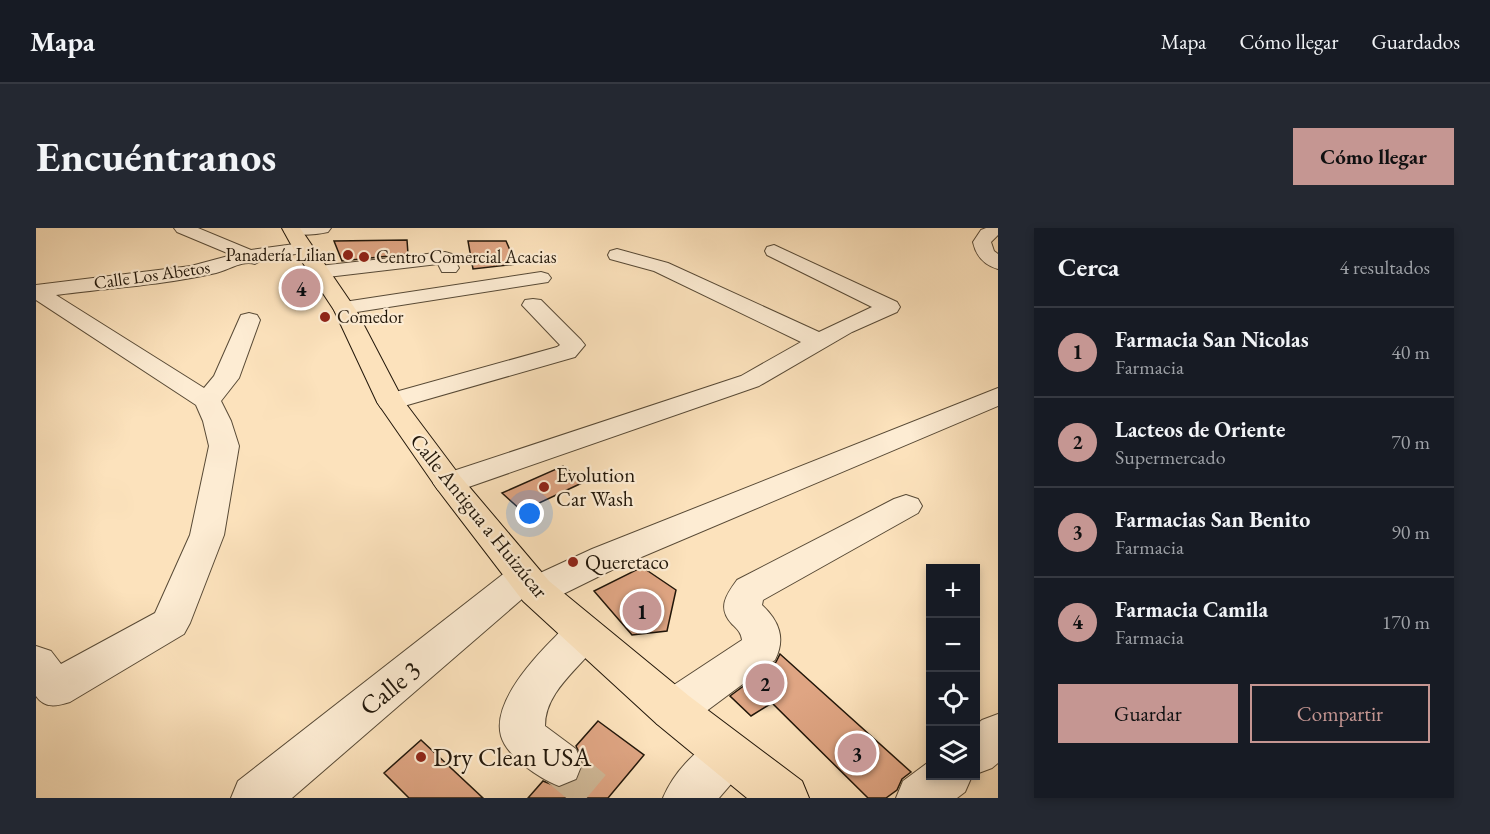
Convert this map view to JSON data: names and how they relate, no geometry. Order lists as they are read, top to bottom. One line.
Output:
{"streets":{"main road":["Calle Antigua a Huizúcar"],"street":["Calle Los Abetos","Calle 3"]},"crossings":[["Calle Antigua a Huizúcar","Calle 3"]],"places":["Panadería Lilian","Centro Comercial Acacias","Comedor","Evolution Car Wash","Queretaco","Dry Clean USA"],"page":{"header":"Mapa","nav":["Mapa","Cómo llegar","Guardados"],"buttons":["Cómo llegar",["Guardar","Compartir"]],"title":"Encuéntranos","heading":["Cerca","4 resultados"],"pins":["4","1","2","3"],"list":[{"mark":"1","name":"Farmacia San Nicolas","note":"Farmacia","value":"40 m"},{"mark":"2","name":"Lacteos de Oriente","note":"Supermercado","value":"70 m"},{"mark":"3","name":"Farmacias San Benito","note":"Farmacia","value":"90 m"},{"mark":"4","name":"Farmacia Camila","note":"Farmacia","value":"170 m"}],"map_buttons":["+","−"]}}
